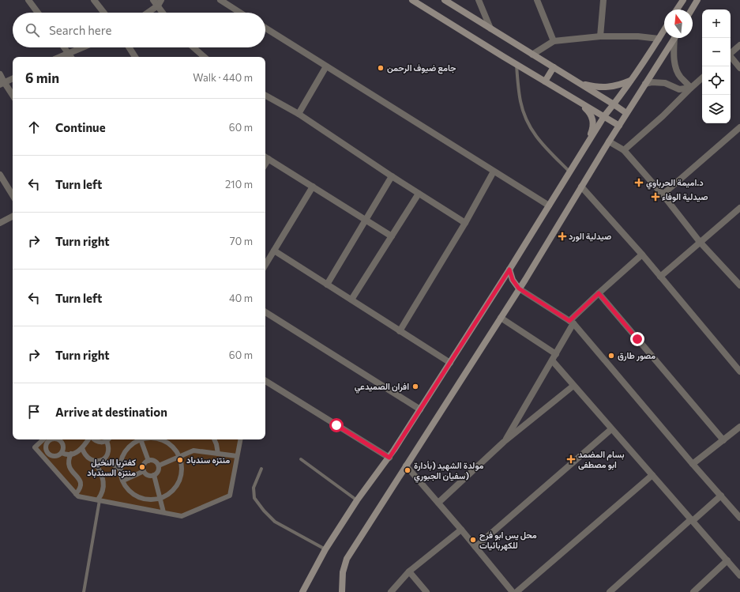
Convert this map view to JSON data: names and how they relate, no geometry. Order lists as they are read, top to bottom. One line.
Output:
{"places":{"other":["جامع ضيوف الرحمن","مصور طارق","افران الصميدعي","منتزه سندباد","كفتريا النخيل منتزه السندباد","مولدة الشهيد (بأدارة سفيان الجبوري)","محل يس ابو فرح للكهربائيات"],"health":["د.اميمة الحرباوي","صيدلية الوفاء","صيدلية الورد","بسام المضمد ابو مصطفى"]},"north":"top","page":{"map_buttons":["+","−"],"search":"Search here","heading":["6 min","Walk · 440 m"],"list":[["Continue","60 m"],["Turn left","210 m"],["Turn right","70 m"],["Turn left","40 m"],["Turn right","60 m"],"Arrive at destination"]}}
